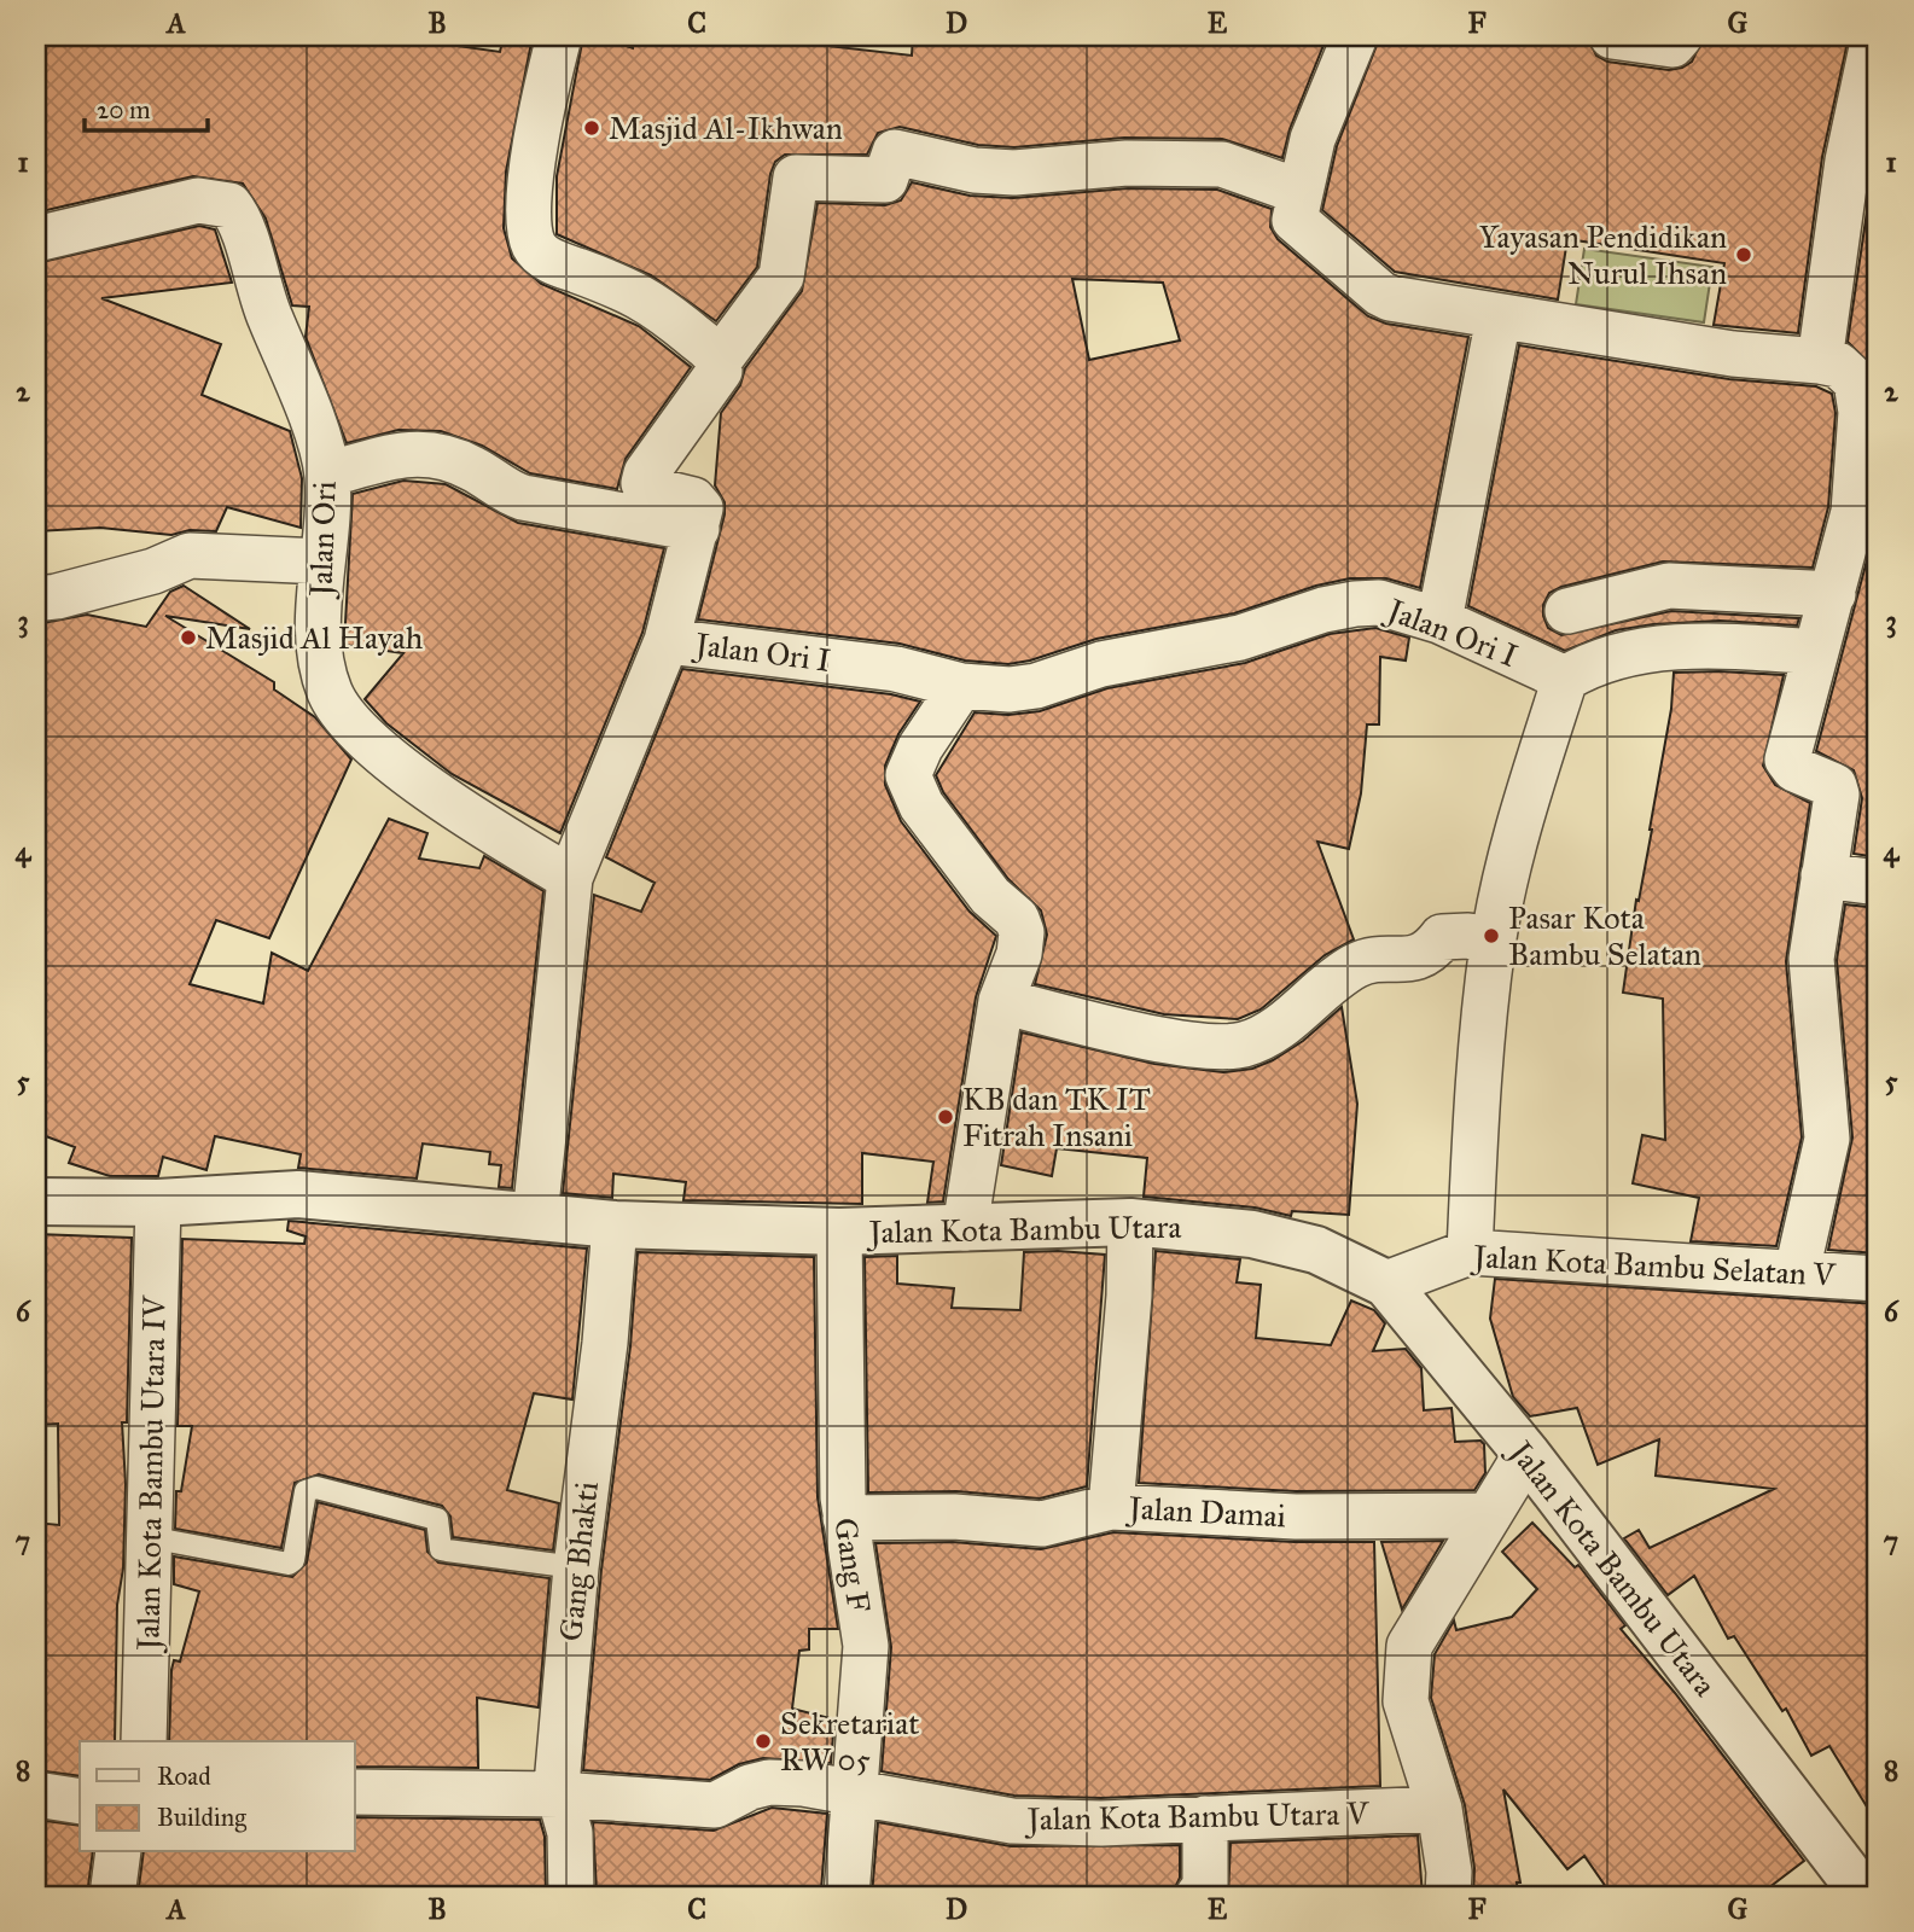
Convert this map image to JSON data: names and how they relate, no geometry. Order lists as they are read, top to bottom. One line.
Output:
{"streets":{"street":["Jalan Ori","Jalan Ori I","Jalan Kota Bambu Utara","Jalan Kota Bambu Selatan V","Jalan Kota Bambu Utara IV","Jalan Damai","Gang Bhakti","Gang F","Jalan Kota Bambu Utara V"]},"crossings":[["Jalan Kota Bambu Utara","Jalan Kota Bambu Selatan V"],["Jalan Kota Bambu Utara","Jalan Kota Bambu Utara IV"],["Jalan Kota Bambu Utara","Jalan Damai"],["Jalan Kota Bambu Utara","Gang Bhakti"],["Jalan Kota Bambu Utara","Gang F"],["Gang Bhakti","Jalan Kota Bambu Utara V"],["Gang F","Jalan Kota Bambu Utara V"]],"places":["Masjid Al-Ikhwan","Yayasan Pendidikan Nurul Ihsan","Masjid Al Hayah","Pasar Kota Bambu Selatan","KB dan TK IT Fitrah Insani","Sekretariat RW 05"],"legend":["Road","Building"],"scale_bar":"20 m","grid":{"columns":["A","B","C","D","E","F","G"],"rows":["1","2","3","4","5","6","7","8"]}}
